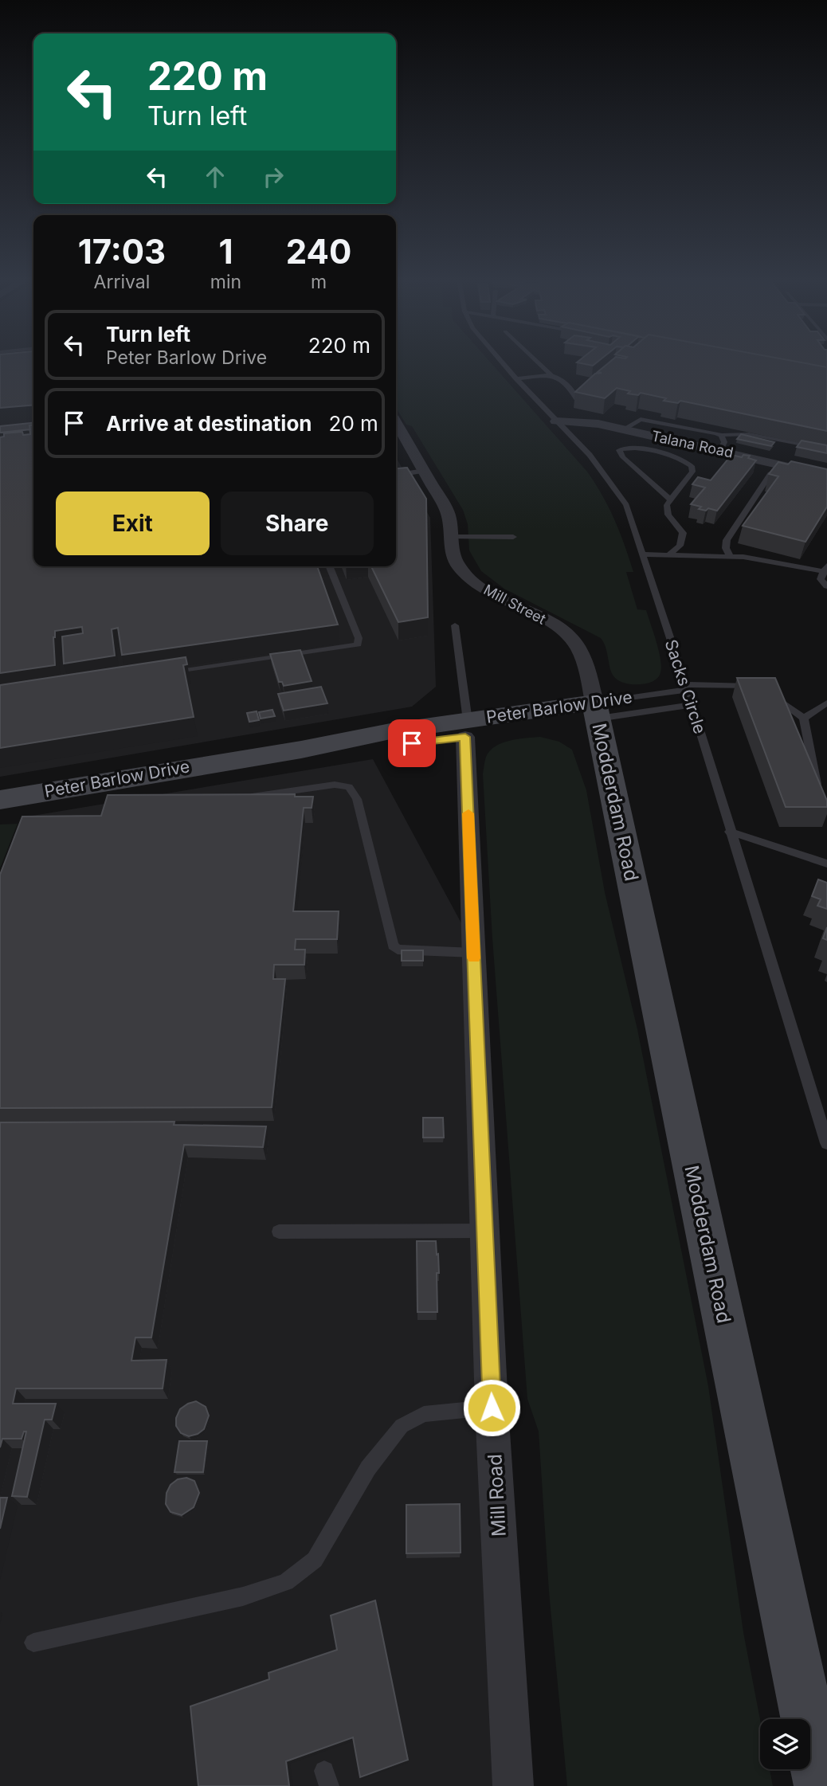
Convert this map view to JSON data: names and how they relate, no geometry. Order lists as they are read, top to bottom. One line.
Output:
{"streets":{"street":["Talana Road","Mill Street","Peter Barlow Drive","Modderdam Road","Mill Road"],"lane":["Sacks Circle"]},"crossings":[["Talana Road","Sacks Circle"],["Mill Street","Peter Barlow Drive"],["Mill Street","Modderdam Road"],["Sacks Circle","Peter Barlow Drive"],["Peter Barlow Drive","Modderdam Road"],["Peter Barlow Drive","Mill Road"]],"page":{"turn":["220 m","Turn left"],"eta":["17:03","Arrival","1","min","240","m"],"list":[{"name":"Turn left","note":"Peter Barlow Drive","value":"220 m"},{"name":"Arrive at destination","value":"20 m"}],"buttons":["Exit","Share"]}}
